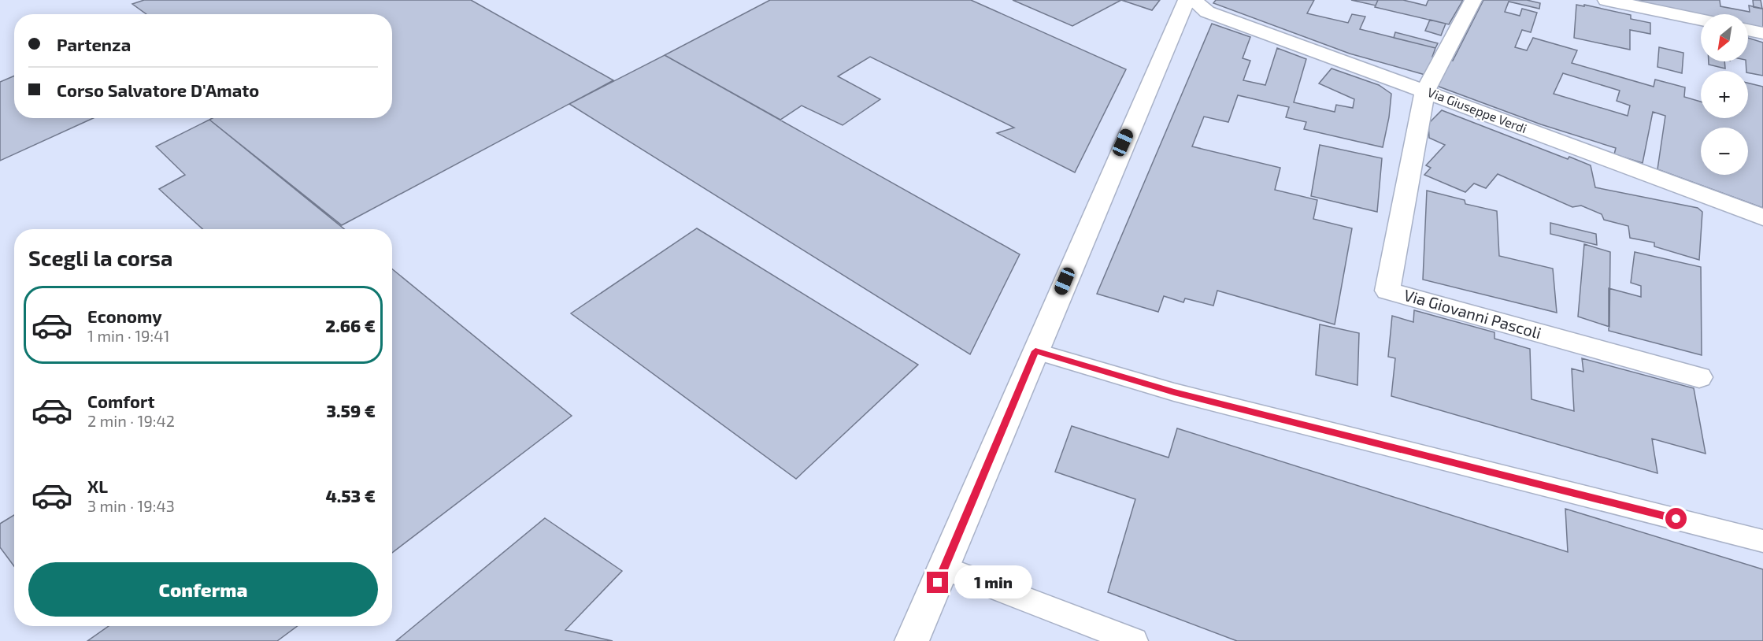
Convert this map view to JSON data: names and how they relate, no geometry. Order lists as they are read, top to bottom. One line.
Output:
{"streets":{"street":["Via Giuseppe Verdi","Via Giovanni Pascoli"]},"crossings":[["Via Giuseppe Verdi","Via Giovanni Pascoli"]],"north":"bottom left","page":{"map_buttons":["+","−"],"banner":["Partenza","Corso Salvatore D'Amato"],"heading":"Scegli la corsa","list":[{"name":"Economy","note":"1 min · 19:41","value":"2.66 €"},{"name":"Comfort","note":"2 min · 19:42","value":"3.59 €"},{"name":"XL","note":"3 min · 19:43","value":"4.53 €"}],"buttons":"Conferma","bubble":"1 min"}}
